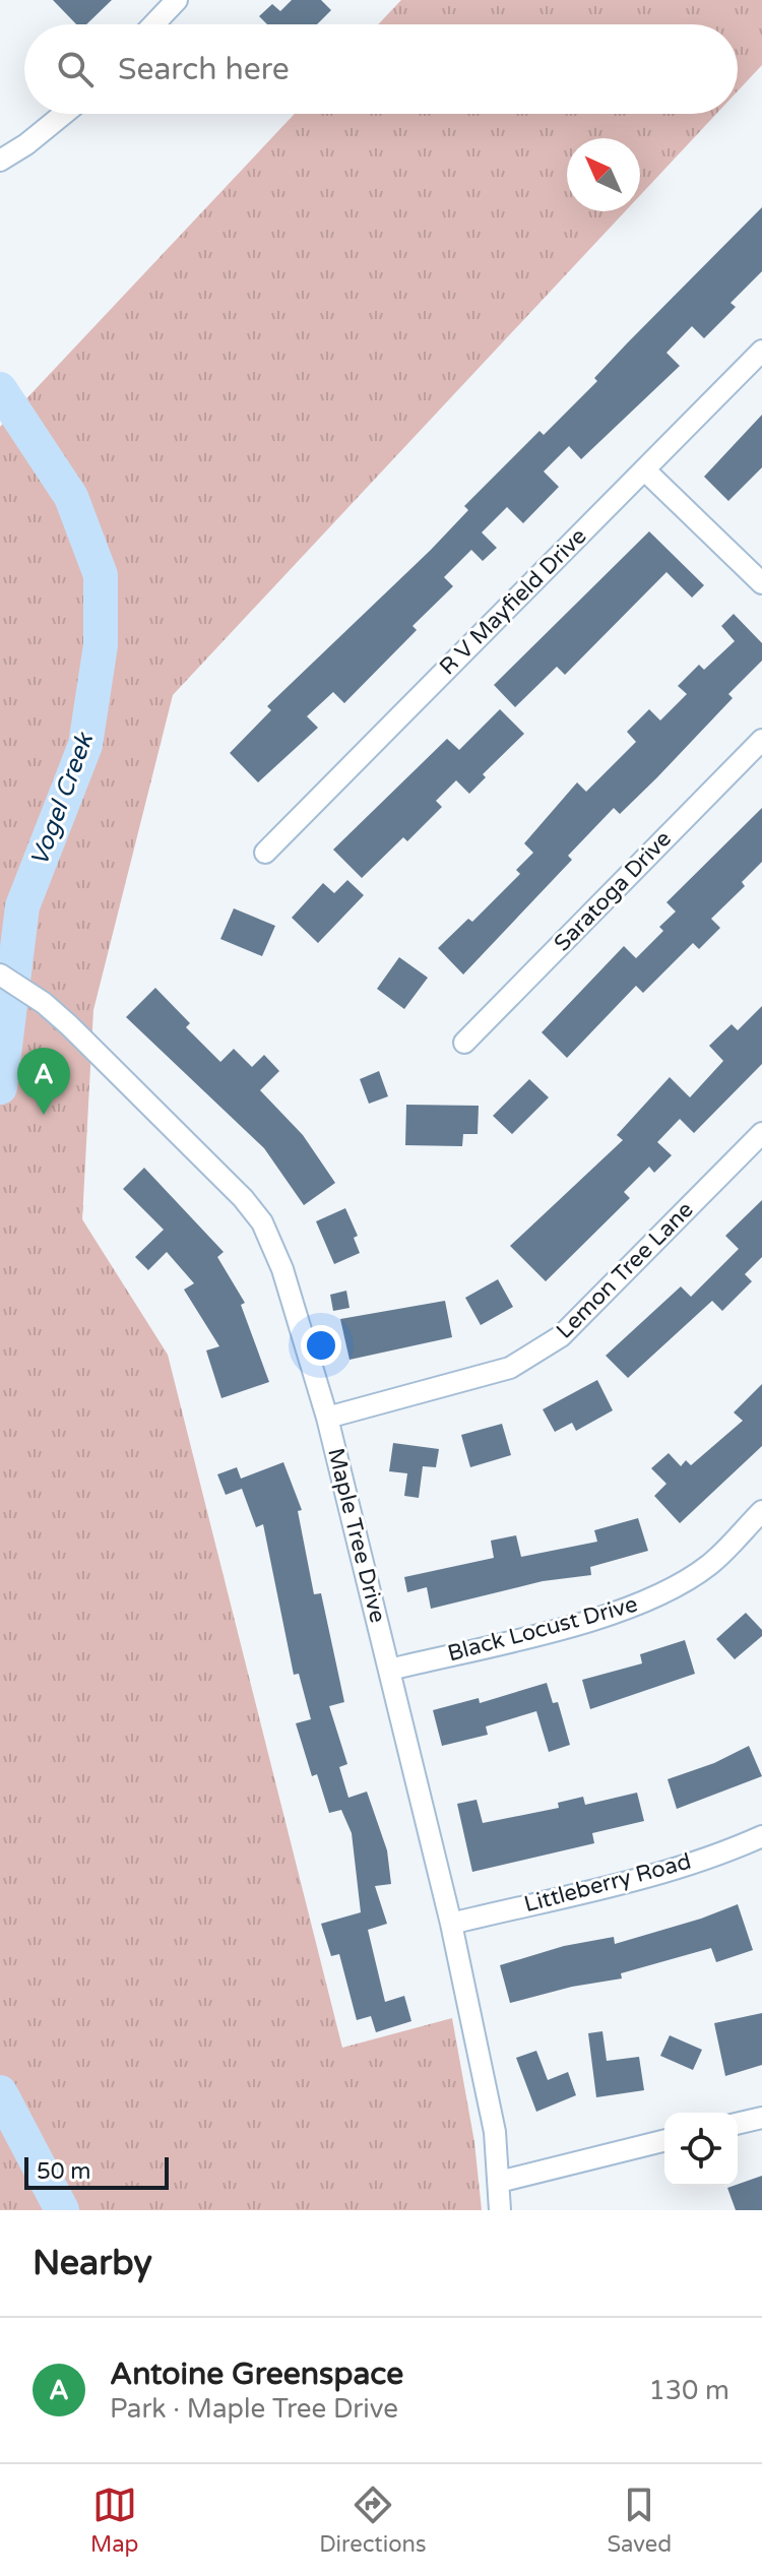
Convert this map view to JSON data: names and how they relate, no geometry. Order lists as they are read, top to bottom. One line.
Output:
{"streets":{"street":["R V Mayfield Drive","Saratoga Drive","Lemon Tree Lane","Maple Tree Drive","Black Locust Drive","Littleberry Road"]},"crossings":[["Lemon Tree Lane","Maple Tree Drive"],["Maple Tree Drive","Black Locust Drive"],["Maple Tree Drive","Littleberry Road"]],"water":["Vogel Creek"],"scale_bar":"50 m","north":"top left","page":{"search":"Search here","pins":"A","scale":"50 m","heading":"Nearby","list":[{"mark":"A","name":"Antoine Greenspace","note":"Park · Maple Tree Drive","value":"130 m"}],"nav":["Map","Directions","Saved"]}}
